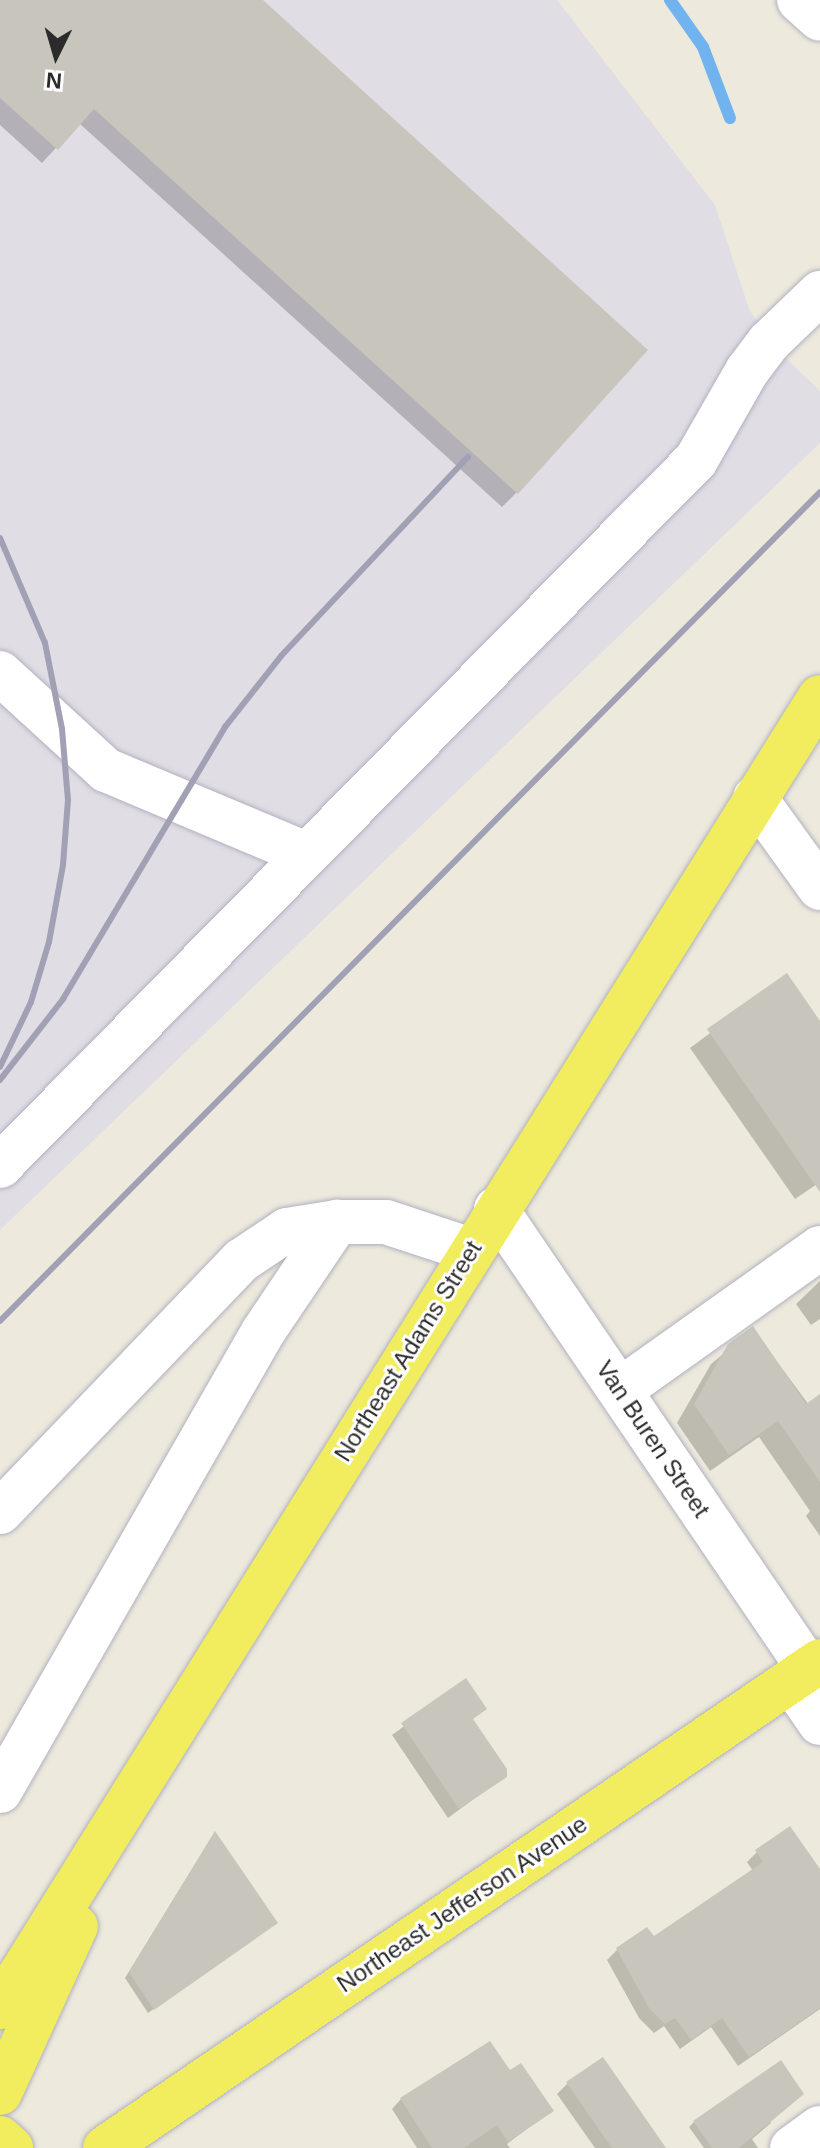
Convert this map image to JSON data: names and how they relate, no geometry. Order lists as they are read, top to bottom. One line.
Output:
{"streets":{"main road":["Northeast Adams Street","Northeast Jefferson Avenue"],"street":["Van Buren Street"]},"crossings":[["Northeast Adams Street","Van Buren Street"],["Van Buren Street","Northeast Jefferson Avenue"]],"north":"bottom"}
